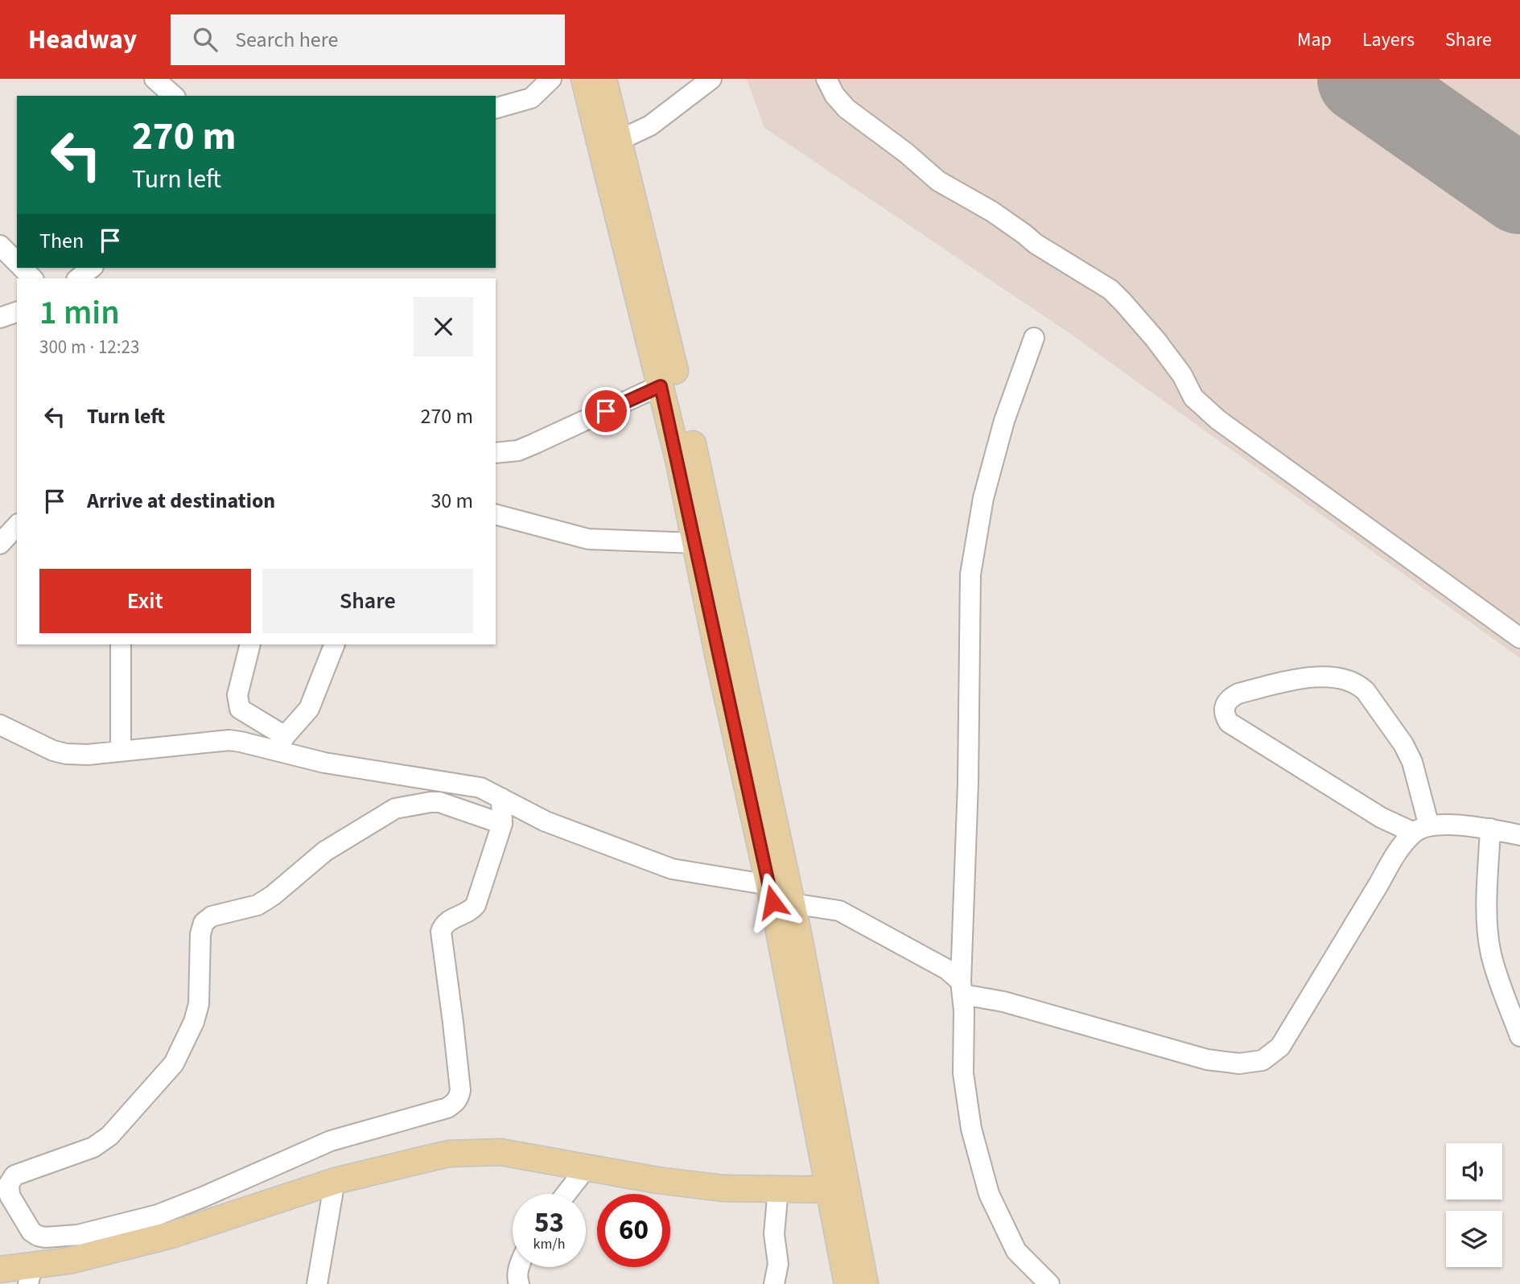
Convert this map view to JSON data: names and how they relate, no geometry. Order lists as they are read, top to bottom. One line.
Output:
{"page":{"header":"Headway","search":"Search here","nav":["Map","Layers","Share"],"turn":["270 m","Turn left"],"then":"Then","heading":["1 min","300 m · 12:23"],"list":[{"name":"Turn left","value":"270 m"},{"name":"Arrive at destination","value":"30 m"}],"buttons":["Exit","Share"],"speed":"53 km/h","limit":"60"}}
